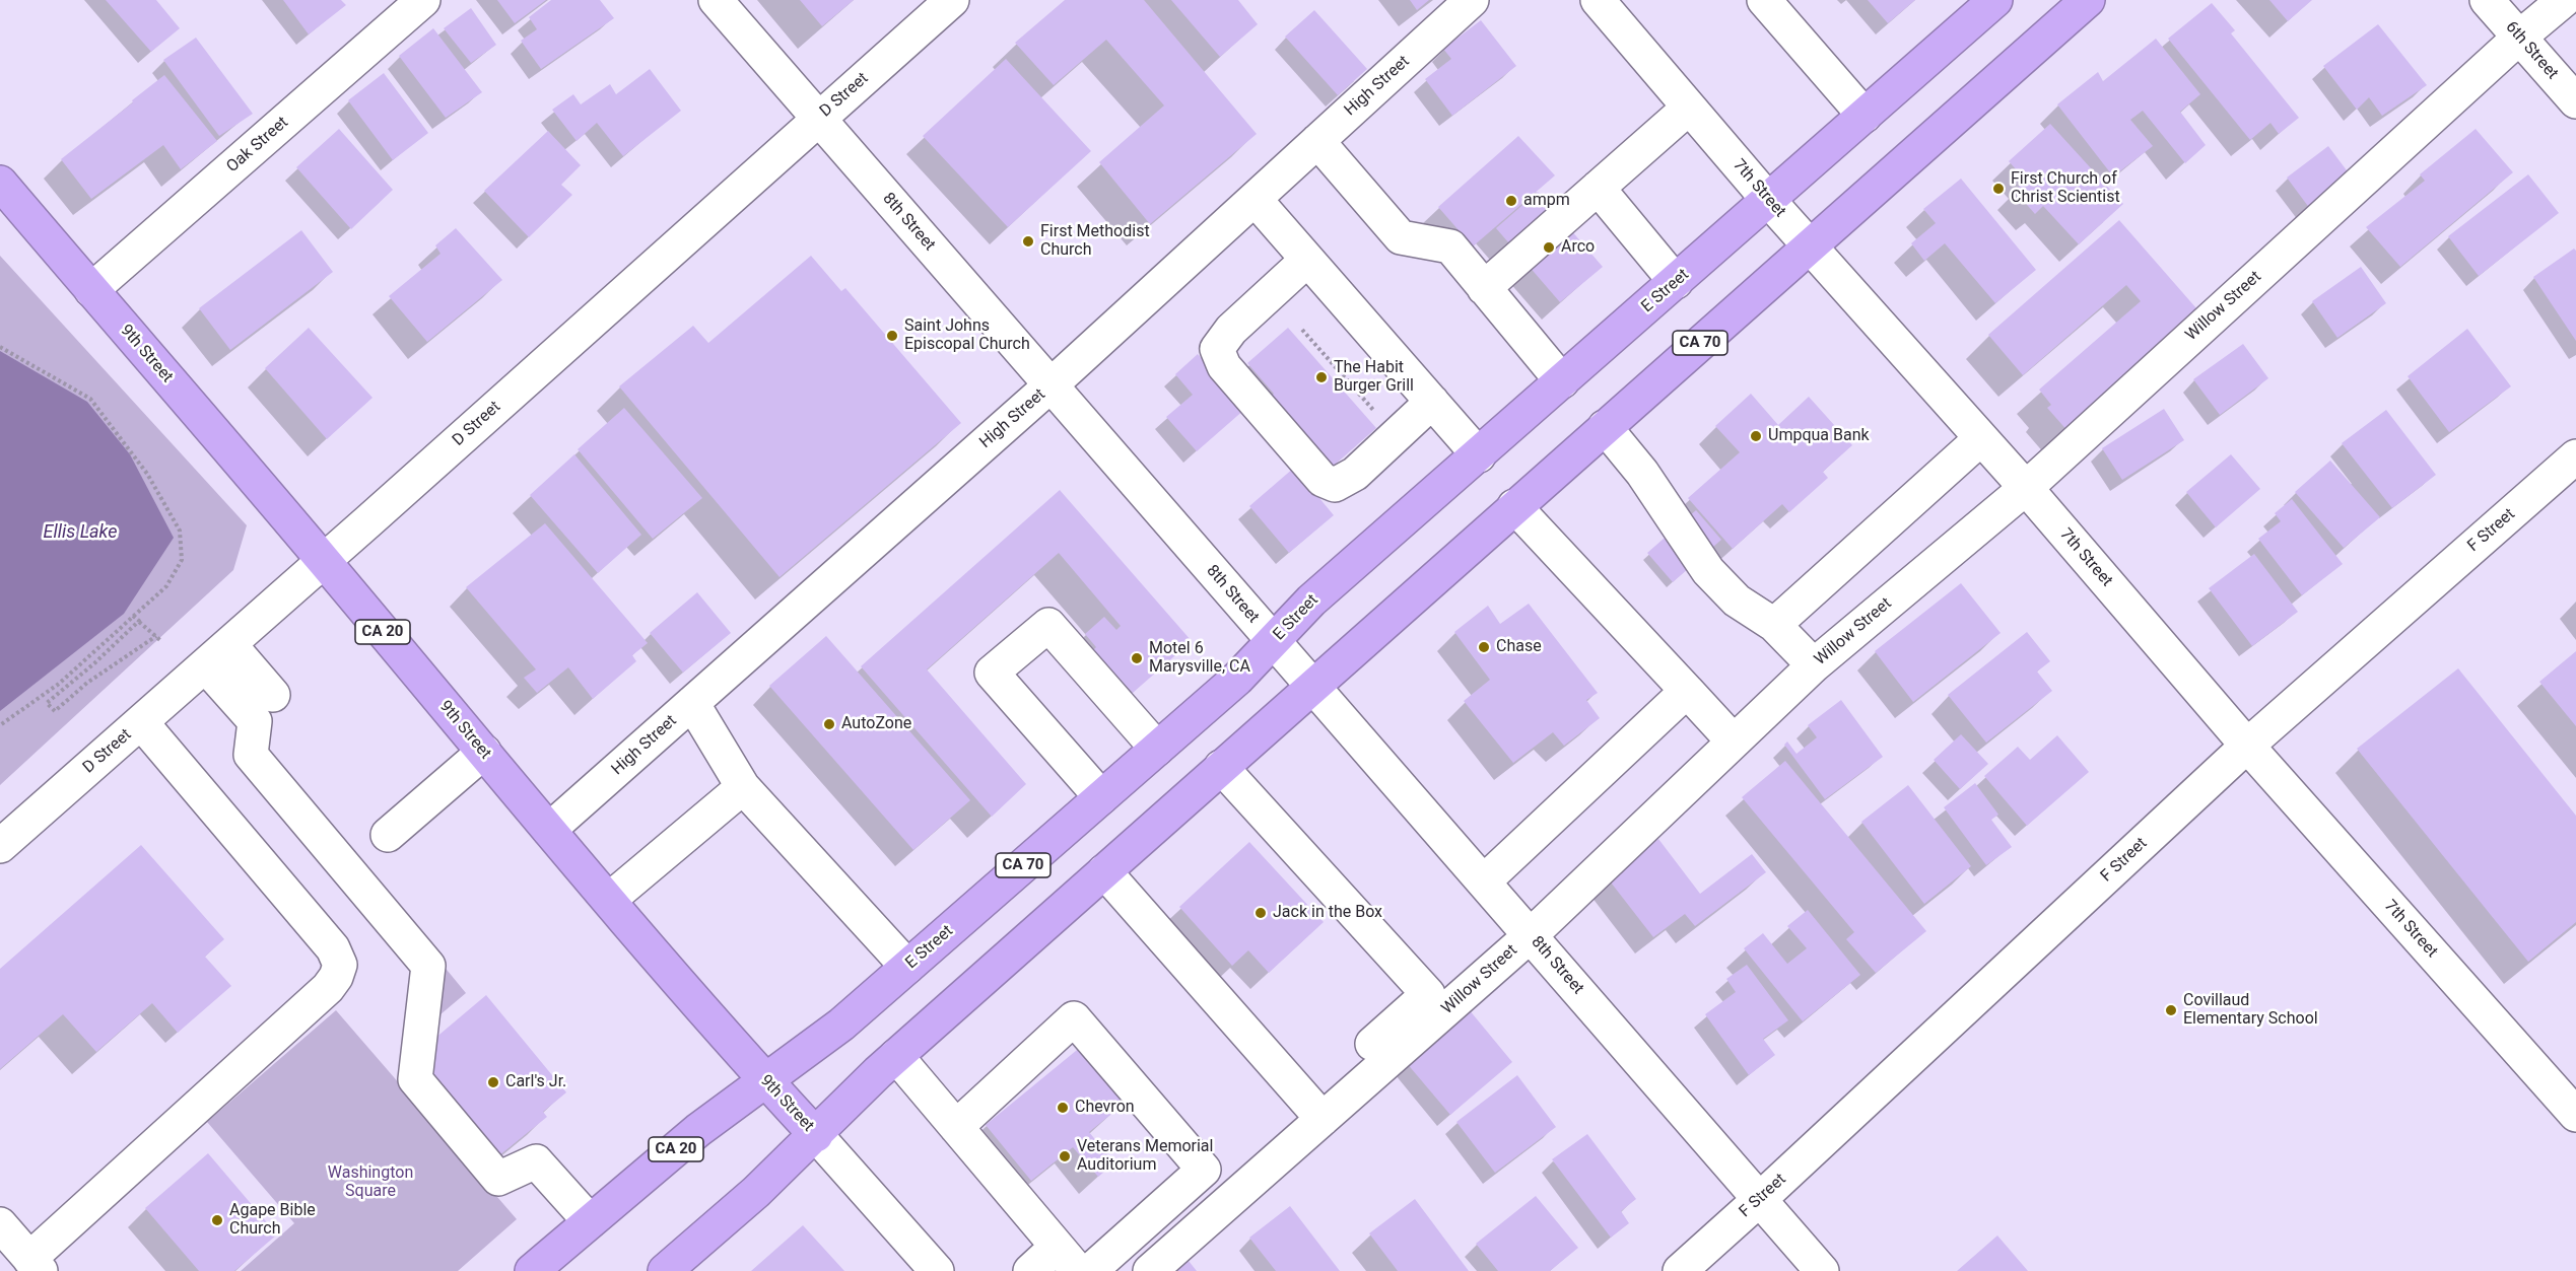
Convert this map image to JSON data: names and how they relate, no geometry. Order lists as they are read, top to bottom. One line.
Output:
{"streets":{"highway":["E Street","CA 70","9th Street","CA 20"],"street":["6th Street","High Street","D Street","Oak Street","7th Street","8th Street","Willow Street","F Street"]},"crossings":[["6th Street","Willow Street"],["High Street","8th Street"],["High Street","9th Street"],["D Street","8th Street"],["D Street","9th Street"],["Oak Street","9th Street"],["7th Street","E Street"],["7th Street","Willow Street"],["7th Street","CA 70"],["7th Street","F Street"],["8th Street","E Street"],["8th Street","Willow Street"],["8th Street","CA 70"],["8th Street","F Street"],["E Street","9th Street"],["CA 70","9th Street"]],"water":["Ellis Lake"],"parks":["Washington Square"],"places":["First Church of Christ Scientist","ampm","First Methodist Church","Arco","Saint Johns Episcopal Church","The Habit Burger Grill","Umpqua Bank","Chase","Motel 6 Marysville, CA","AutoZone","Jack in the Box","Covillaud Elementary School","Carl's Jr.","Chevron","Veterans Memorial Auditorium","Agape Bible Church"]}
